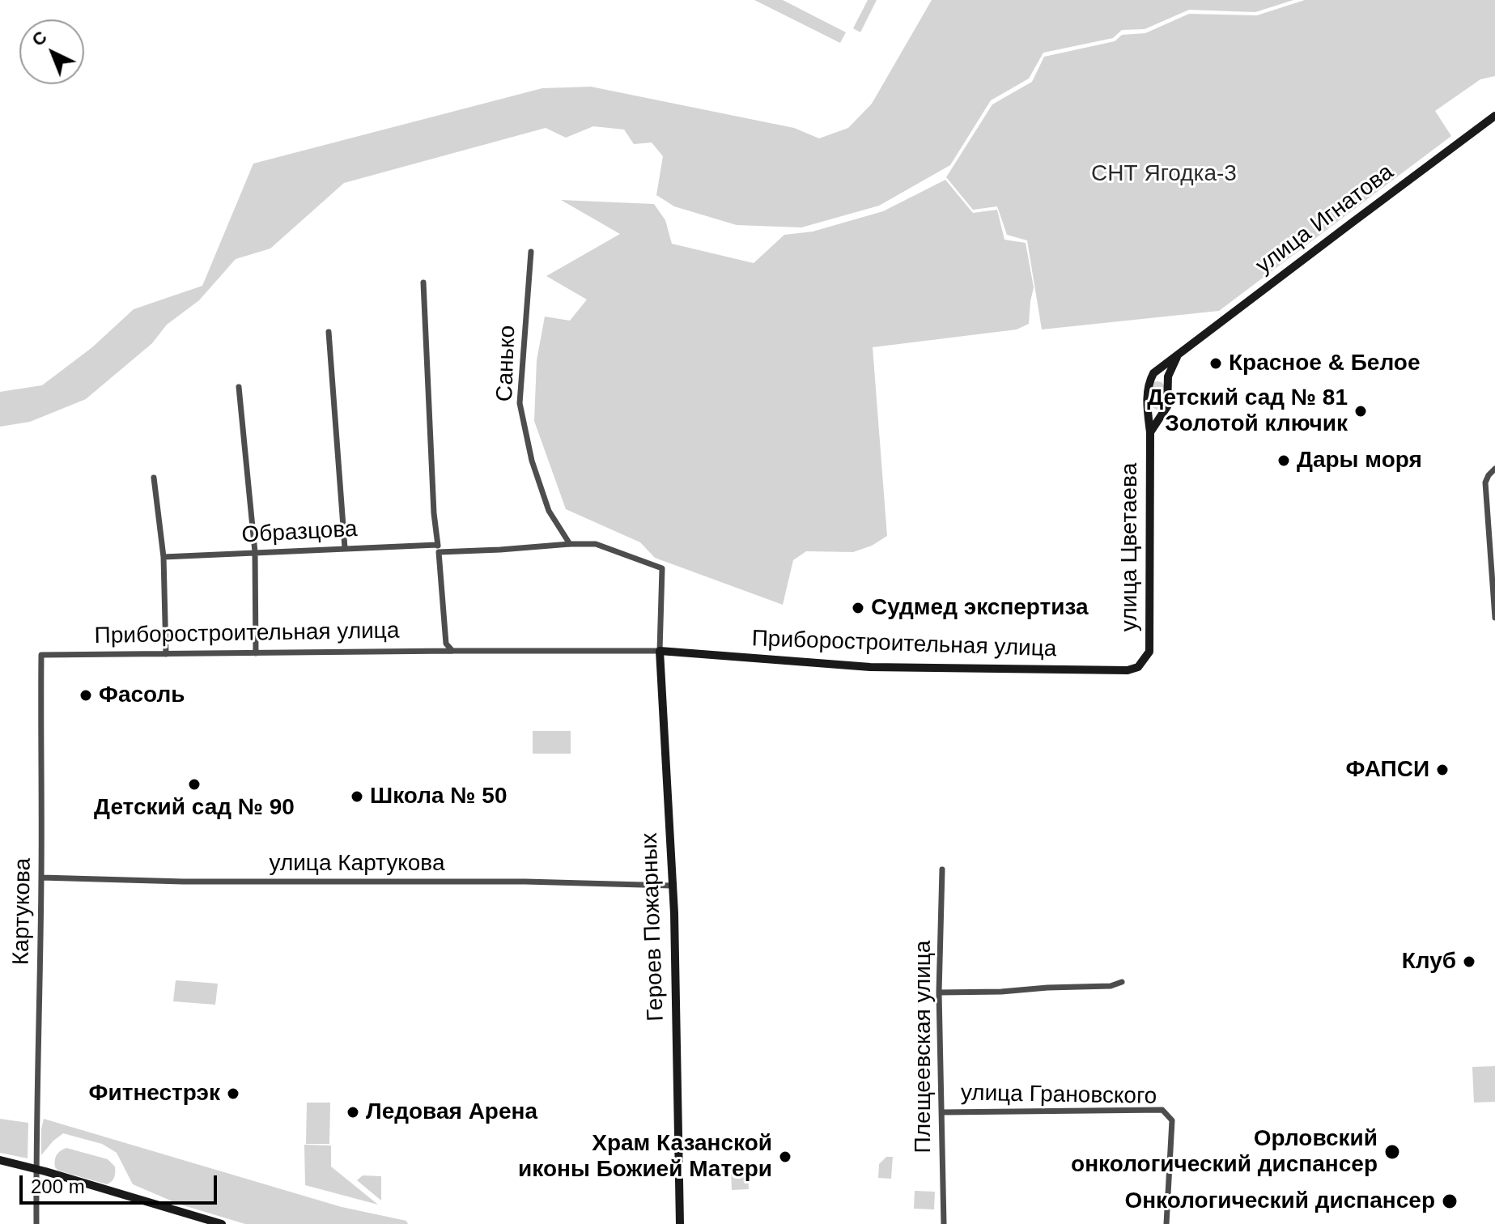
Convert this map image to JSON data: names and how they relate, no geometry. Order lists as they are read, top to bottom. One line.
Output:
{"streets":{"main road":["улица Игнатова","улица Цветаева","Приборостроительная улица","Героев Пожарных"],"street":["Санько","Образцова","улица Картукова","Картукова","Плещеевская улица","улица Грановского"]},"crossings":[["улица Игнатова","улица Цветаева"],["улица Цветаева","Приборостроительная улица"],["Приборостроительная улица","Картукова"],["Приборостроительная улица","Героев Пожарных"],["улица Картукова","Картукова"],["улица Картукова","Героев Пожарных"],["Плещеевская улица","улица Грановского"]],"parks":["СНТ Ягодка-3"],"places":["Красное & Белое","Детский сад № 81 Золотой ключик","Дары моря","Судмед экспертиза","Фасоль","ФАПСИ","Детский сад № 90","Школа № 50","Клуб","Фитнестрэк","Ледовая Арена","Орловский онкологический диспансер","Храм Казанской иконы Божией Матери","Онкологический диспансер"],"scale_bar":"200 m","north":"top left"}
